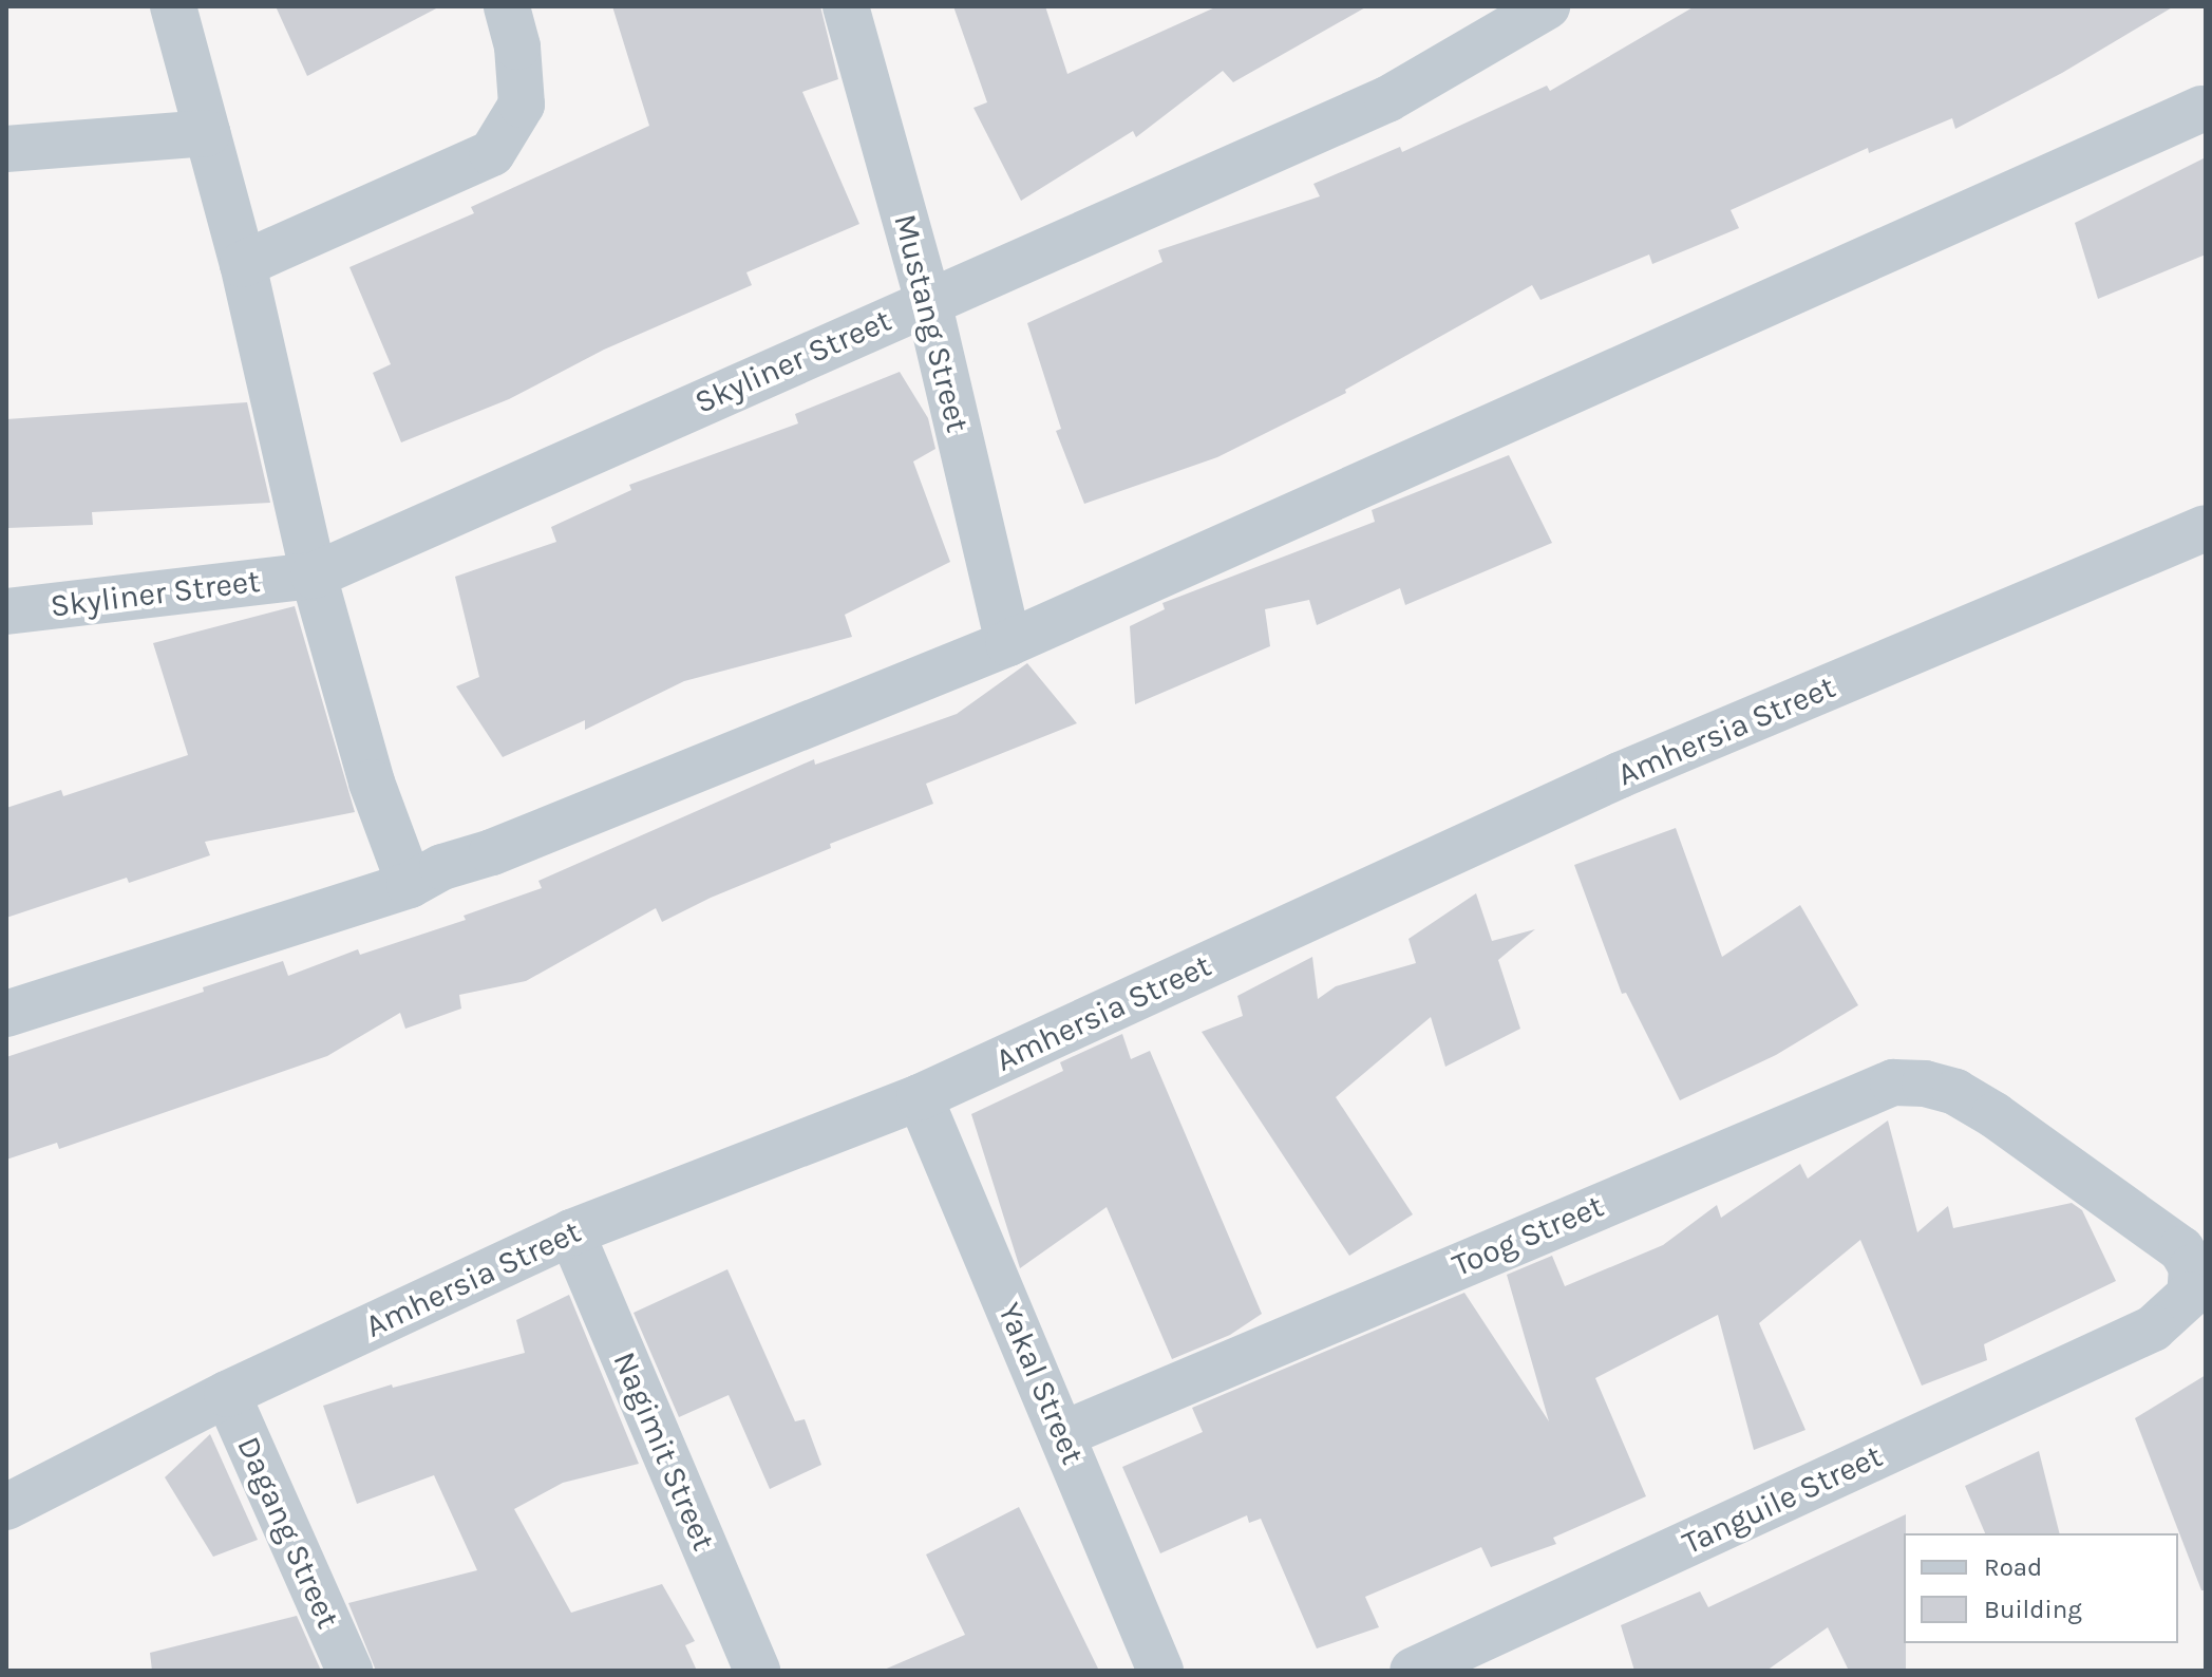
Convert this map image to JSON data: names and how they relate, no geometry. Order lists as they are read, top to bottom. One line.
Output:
{"streets":{"street":["Mustang Street","Skyliner Street","Amhersia Street","Toog Street","Yakal Street","Nagimit Street","Tanguile Street","Dagang Street"]},"crossings":[["Mustang Street","Skyliner Street"],["Amhersia Street","Yakal Street"],["Amhersia Street","Nagimit Street"],["Amhersia Street","Dagang Street"],["Toog Street","Yakal Street"],["Toog Street","Tanguile Street"]],"legend":["Road","Building"]}
